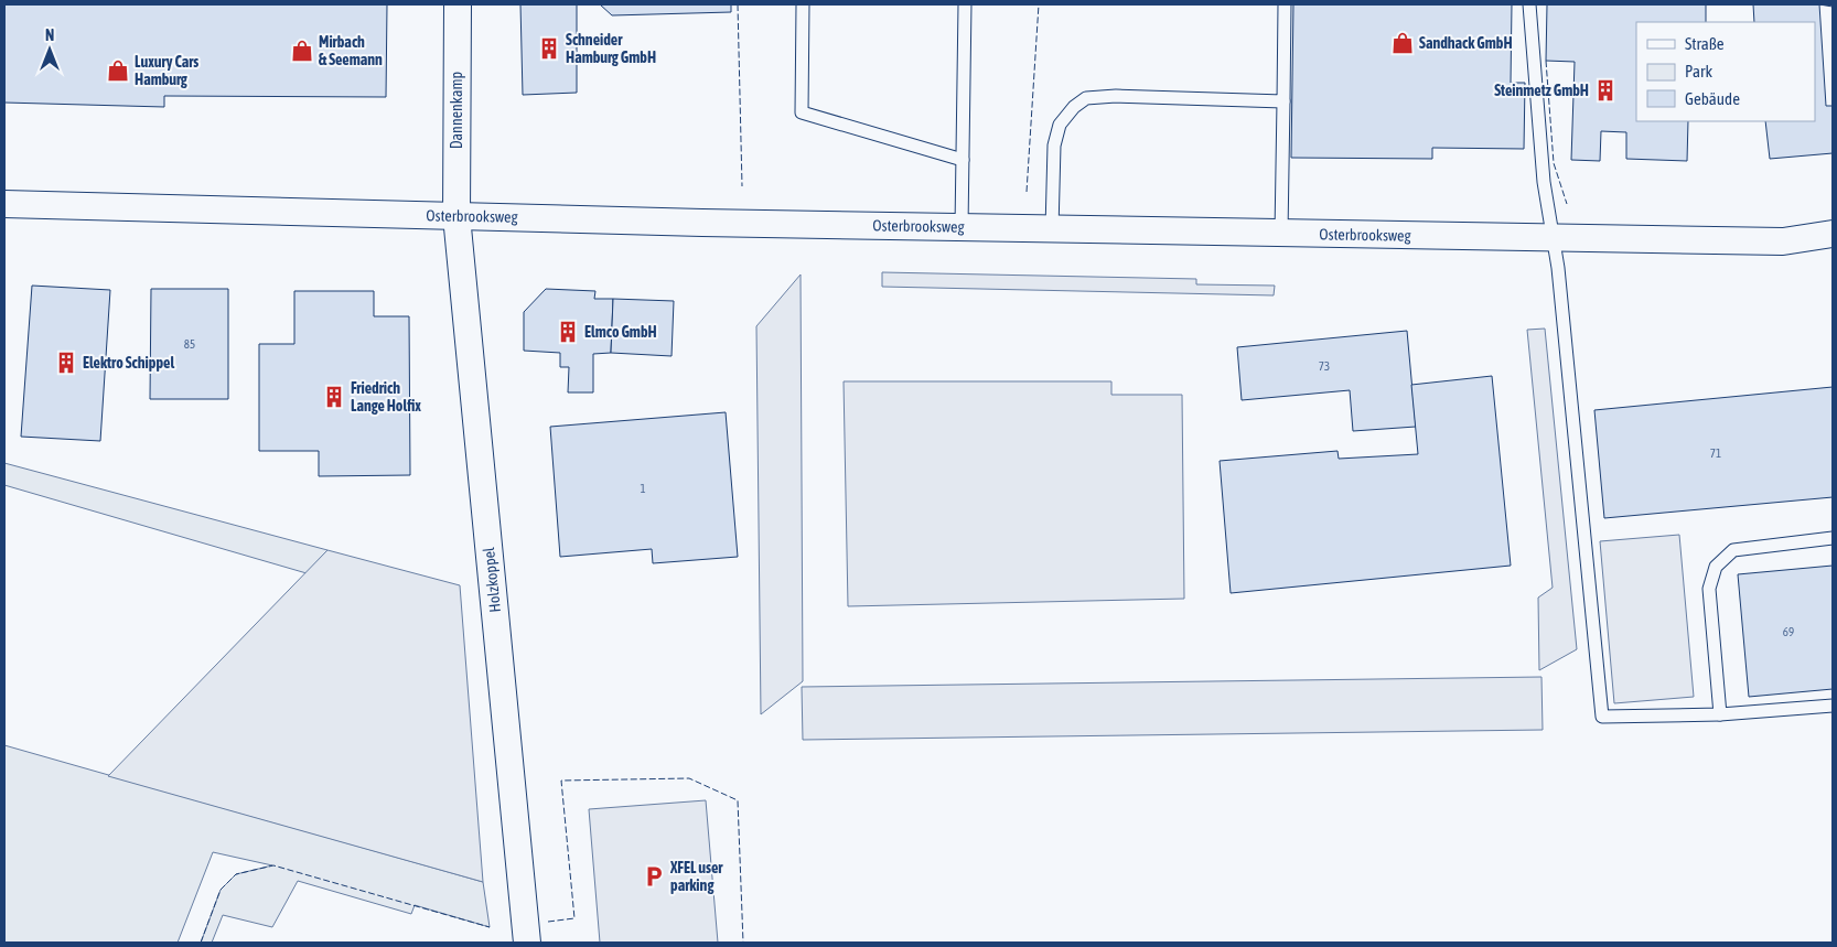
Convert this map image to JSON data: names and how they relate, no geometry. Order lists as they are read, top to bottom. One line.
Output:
{"streets":{"street":["Dannenkamp","Osterbrooksweg","Holzkoppel"]},"crossings":[["Dannenkamp","Osterbrooksweg"],["Dannenkamp","Holzkoppel"],["Osterbrooksweg","Holzkoppel"]],"places":{"shop":["Sandhack GmbH","Mirbach & Seemann","Luxury Cars Hamburg"],"building":["Schneider Hamburg GmbH","Steinmetz GmbH","Elmco GmbH","Elektro Schippel","Friedrich Lange Holfix"],"parking":["XFEL user parking"]},"house_numbers":["85","73","71","1","69"],"legend":["Straße","Park","Gebäude"],"north":"top"}
